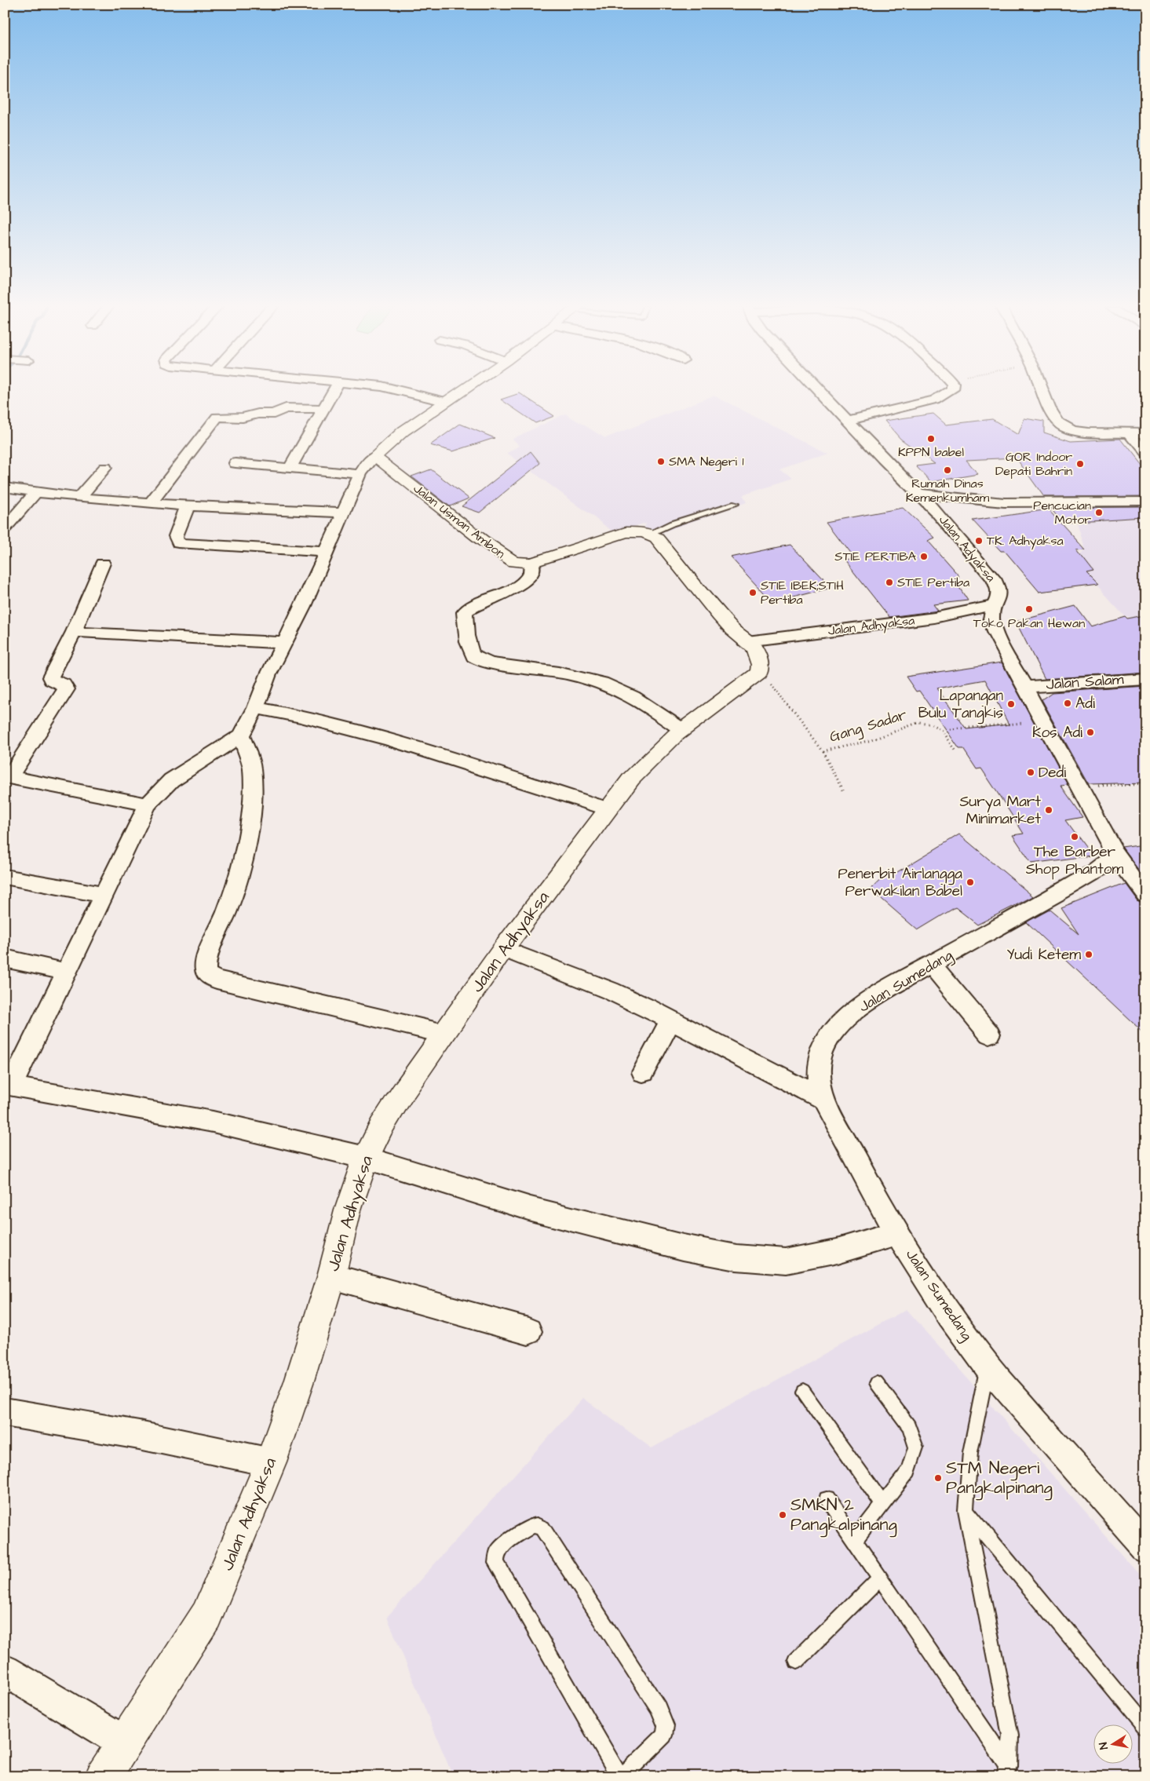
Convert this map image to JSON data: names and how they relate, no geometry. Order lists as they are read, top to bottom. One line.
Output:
{"streets":{"street":["Jalan Usman Ambon","Jalan Adyaksa","Jalan Adhyaksa","Jalan Salam","Jalan Sumedang"],"path":["Gang Sadar"]},"crossings":[["Jalan Adyaksa","Jalan Adhyaksa"],["Jalan Adhyaksa","Gang Sadar"]],"places":["KPPN babel","SMA Negeri 1","GOR Indoor Depati Bahrin","Rumah Dinas Kemenkumham","Pencucian Motor","TK. Adhyaksa","STIE PERTIBA","STIE Pertiba","STIE IBEK;STIH Pertiba","Toko Pakan Hewan","Adi","Lapangan Bulu Tangkis","Kos Adi","Dedi","Surya Mart Minimarket","The Barber Shop Phantom","Penerbit Airlangga Perwakilan Babel","Yudi Ketem","STM Negeri Pangkalpinang","SMKN 2 Pangkalpinang"],"north":"left"}
